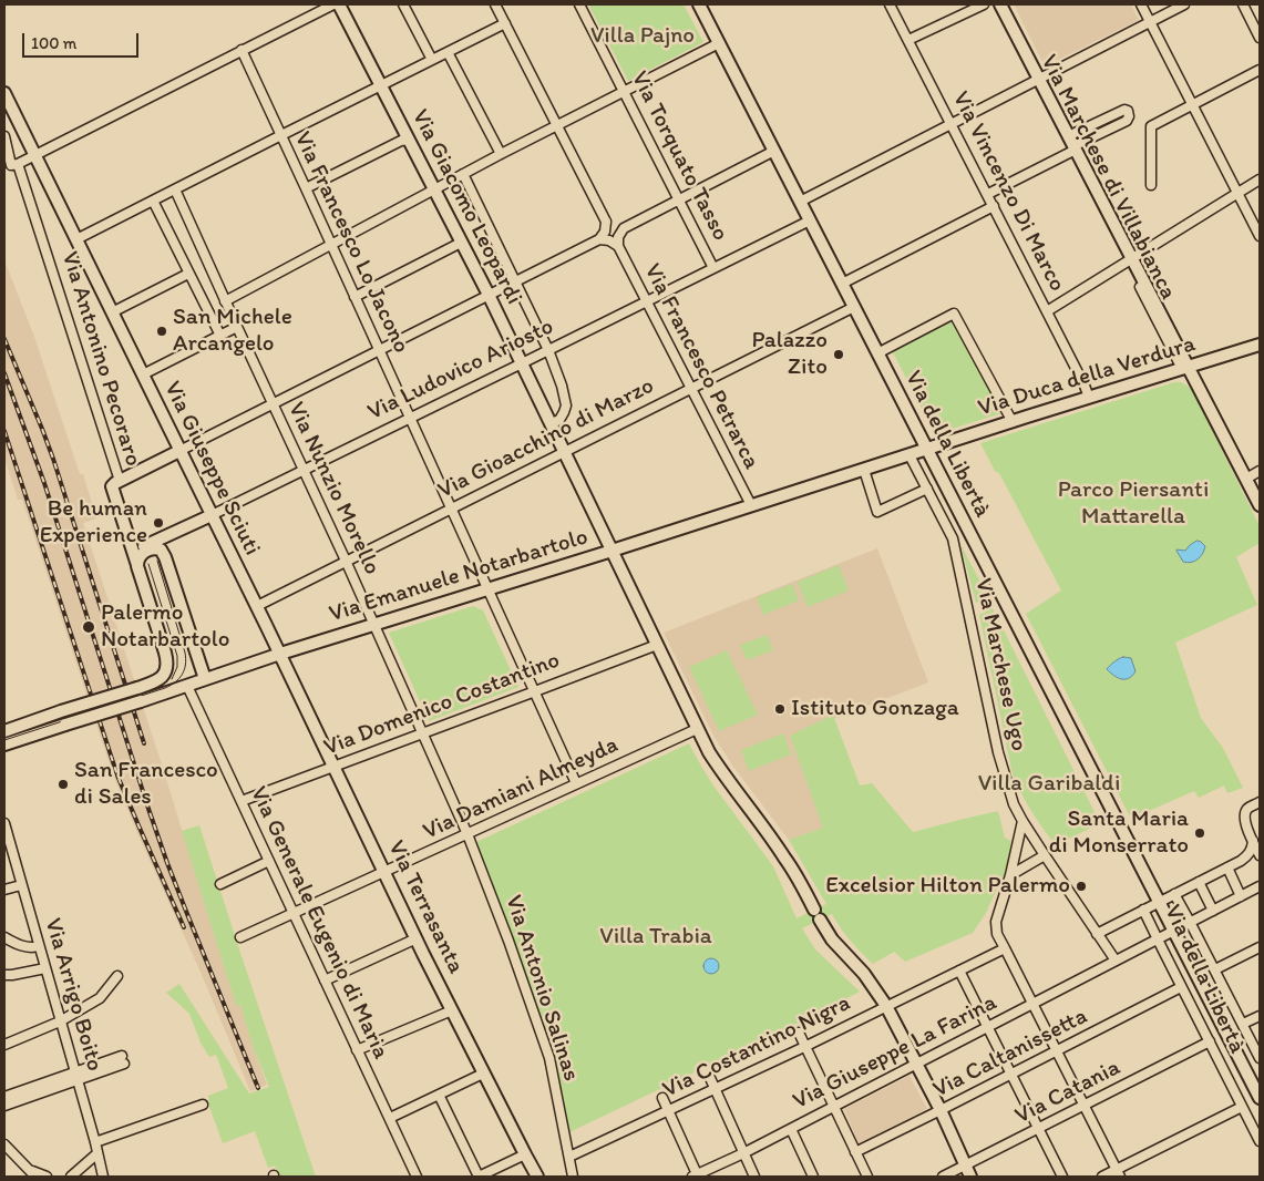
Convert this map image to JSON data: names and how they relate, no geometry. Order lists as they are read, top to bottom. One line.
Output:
{"streets":{"street":["Via Torquato Tasso","Via Marchese di Villabianca","Via Vincenzo Di Marco","Via Giacomo Leopardi","Via Francesco Lo Jacono","Via Antonino Pecoraro","Via Francesco Petrarca","Via Ludovico Ariosto","Via Duca della Verdura","Via Gioacchino di Marzo","Via della Libertà","Via Giuseppe Sciuti","Via Nunzio Morello","Via Emanuele Notarbartolo","Via Marchese Ugo","Via Domenico Costantino","Via Damiani Almeyda","Via Terrasanta","Via Generale Eugenio di Maria","Via Antonio Salinas","Via Arrigo Boito","Via Costantino Nigra","Via Giuseppe La Farina","Via Caltanissetta","Via Catania"]},"crossings":[["Via Torquato Tasso","Via Ludovico Ariosto"],["Via Marchese di Villabianca","Via Duca della Verdura"],["Via Vincenzo Di Marco","Via Duca della Verdura"],["Via Giacomo Leopardi","Via Ludovico Ariosto"],["Via Giacomo Leopardi","Via Gioacchino di Marzo"],["Via Giacomo Leopardi","Via Emanuele Notarbartolo"],["Via Giacomo Leopardi","Via Domenico Costantino"],["Via Giacomo Leopardi","Via Damiani Almeyda"],["Via Giacomo Leopardi","Via Costantino Nigra"],["Via Giacomo Leopardi","Via Giuseppe La Farina"],["Via Giacomo Leopardi","Via Caltanissetta"],["Via Giacomo Leopardi","Via Catania"],["Via Francesco Lo Jacono","Via Ludovico Ariosto"],["Via Francesco Lo Jacono","Via Gioacchino di Marzo"],["Via Francesco Lo Jacono","Via Emanuele Notarbartolo"],["Via Francesco Lo Jacono","Via Domenico Costantino"],["Via Francesco Lo Jacono","Via Damiani Almeyda"],["Via Antonino Pecoraro","Via Ludovico Ariosto"],["Via Francesco Petrarca","Via Ludovico Ariosto"],["Via Francesco Petrarca","Via Gioacchino di Marzo"],["Via Francesco Petrarca","Via Emanuele Notarbartolo"],["Via Ludovico Ariosto","Via della Libertà"],["Via Ludovico Ariosto","Via Giuseppe Sciuti"],["Via Ludovico Ariosto","Via Nunzio Morello"],["Via Duca della Verdura","Via della Libertà"],["Via Duca della Verdura","Via Emanuele Notarbartolo"],["Via Gioacchino di Marzo","Via della Libertà"],["Via Gioacchino di Marzo","Via Giuseppe Sciuti"],["Via Gioacchino di Marzo","Via Nunzio Morello"],["Via della Libertà","Via Emanuele Notarbartolo"],["Via della Libertà","Via Giuseppe La Farina"],["Via della Libertà","Via Caltanissetta"],["Via della Libertà","Via Catania"],["Via Giuseppe Sciuti","Via Emanuele Notarbartolo"],["Via Giuseppe Sciuti","Via Terrasanta"],["Via Nunzio Morello","Via Emanuele Notarbartolo"],["Via Nunzio Morello","Via Domenico Costantino"],["Via Nunzio Morello","Via Damiani Almeyda"],["Via Nunzio Morello","Via Antonio Salinas"],["Via Emanuele Notarbartolo","Via Marchese Ugo"],["Via Emanuele Notarbartolo","Via Terrasanta"],["Via Emanuele Notarbartolo","Via Generale Eugenio di Maria"],["Via Marchese Ugo","Via Giuseppe La Farina"],["Via Domenico Costantino","Via Terrasanta"],["Via Domenico Costantino","Via Generale Eugenio di Maria"],["Via Damiani Almeyda","Via Terrasanta"],["Via Damiani Almeyda","Via Generale Eugenio di Maria"],["Via Damiani Almeyda","Via Antonio Salinas"],["Via Antonio Salinas","Via Costantino Nigra"]],"parks":["Villa Pajno","Parco Piersanti Mattarella","Villa Garibaldi","Villa Trabia"],"places":["San Michele Arcangelo","Palazzo Zito","Be human Experience","Palermo Notarbartolo","Istituto Gonzaga","San Francesco di Sales","Santa Maria di Monserrato","Excelsior Hilton Palermo"],"scale_bar":"100 m"}
